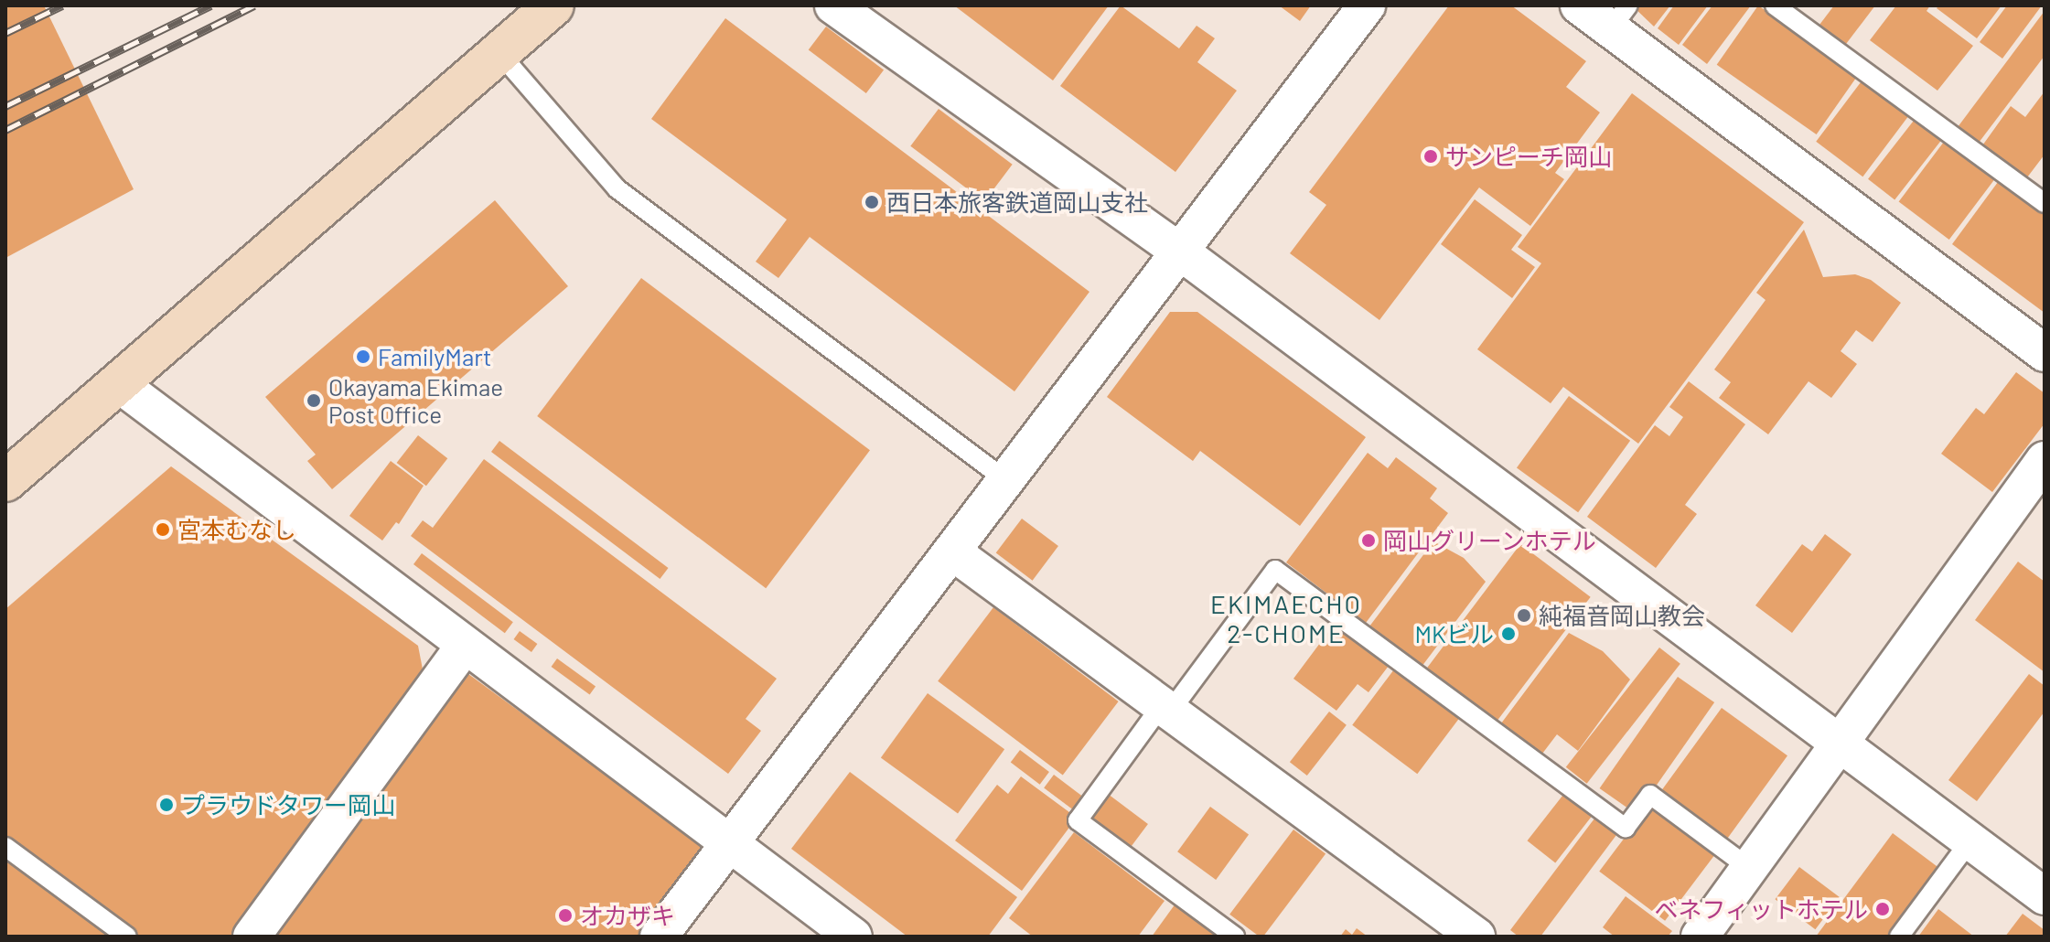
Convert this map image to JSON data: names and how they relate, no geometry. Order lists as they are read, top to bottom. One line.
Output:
{"districts":["EKIMAECHO 2-CHOME"],"places":["サンピーチ岡山","西日本旅客鉄道岡山支社","FamilyMart","Okayama Ekimae Post Office","宮本むなし","岡山グリーンホテル","純福音岡山教会","MKビル","プラウドタワー岡山","ベネフィットホテル","オカザキ"]}
